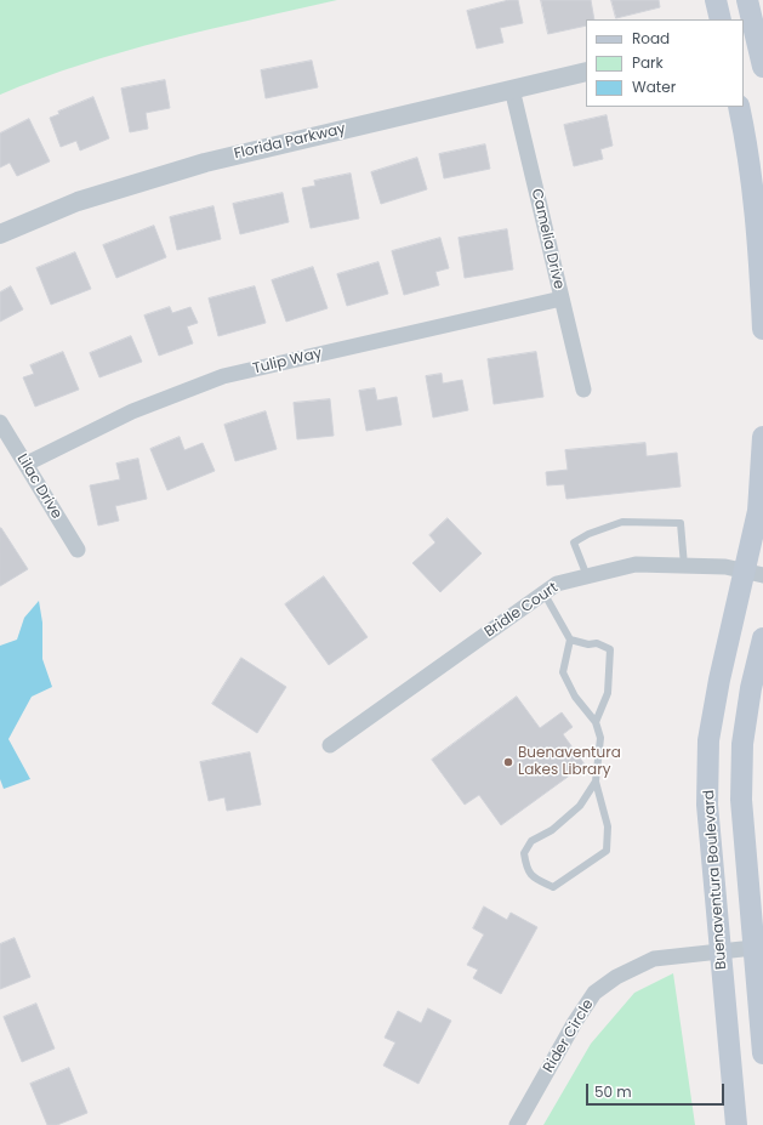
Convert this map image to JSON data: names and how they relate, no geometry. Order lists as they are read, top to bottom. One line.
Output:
{"streets":{"main road":["Buenaventura Boulevard"],"street":["Florida Parkway","Camelia Drive","Tulip Way","Lilac Drive","Bridle Court","Rider Circle"]},"crossings":[["Florida Parkway","Camelia Drive"],["Camelia Drive","Tulip Way"],["Tulip Way","Lilac Drive"],["Bridle Court","Buenaventura Boulevard"],["Buenaventura Boulevard","Rider Circle"]],"places":["Buenaventura Lakes Library"],"legend":["Road","Park","Water"],"scale_bar":"50 m"}
